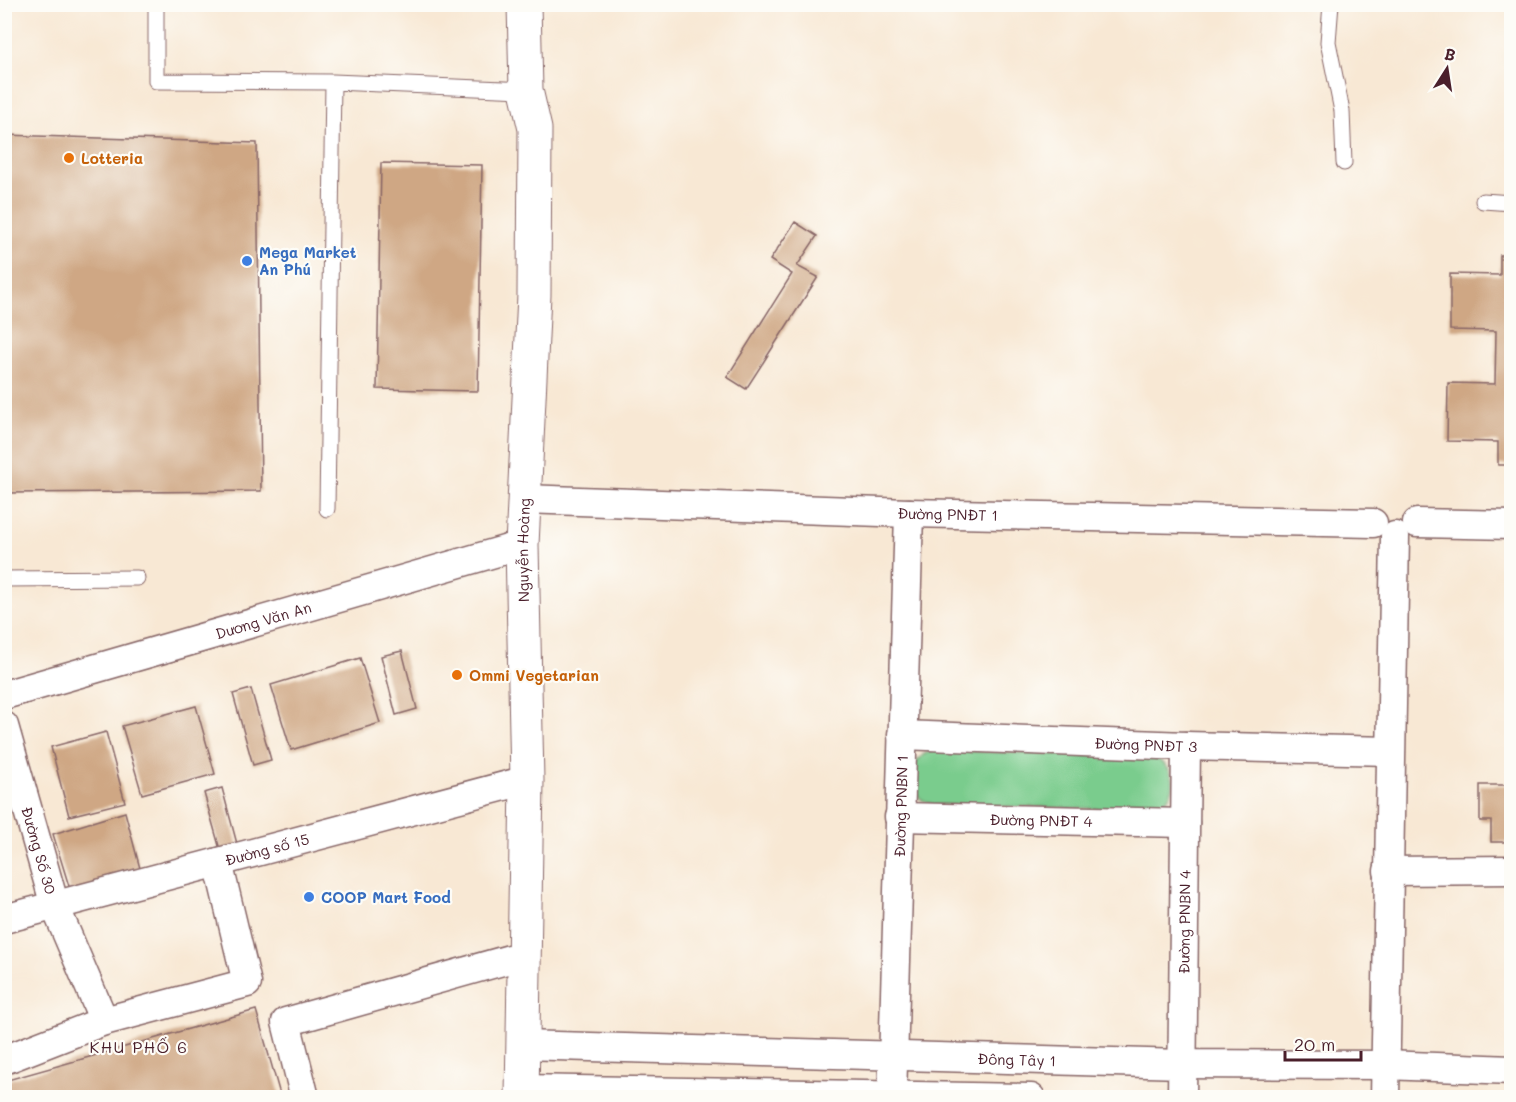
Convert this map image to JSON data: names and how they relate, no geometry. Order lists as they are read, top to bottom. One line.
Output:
{"streets":{"street":["Đường PNĐT 1","Nguyễn Hoàng","Dương Văn An","Đường PNĐT 3","Đường PNBN 1","Đường PNĐT 4","Đường số 15","Đường Số 30","Đường PNBN 4","Đông Tây 1"]},"crossings":[["Đường PNĐT 1","Nguyễn Hoàng"],["Đường PNĐT 1","Đường PNBN 1"],["Nguyễn Hoàng","Dương Văn An"],["Nguyễn Hoàng","Đường số 15"],["Nguyễn Hoàng","Đông Tây 1"],["Đường PNĐT 3","Đường PNBN 1"],["Đường PNĐT 3","Đường PNBN 4"],["Đường PNBN 1","Đường PNĐT 4"],["Đường PNBN 1","Đông Tây 1"],["Đường PNĐT 4","Đường PNBN 4"],["Đường số 15","Đường Số 30"],["Đường PNBN 4","Đông Tây 1"]],"districts":["KHU PHỐ 6"],"places":["Lotteria","Mega Market An Phú","Ommi Vegetarian","COOP Mart Food"],"scale_bar":"20 m","north":"top"}
